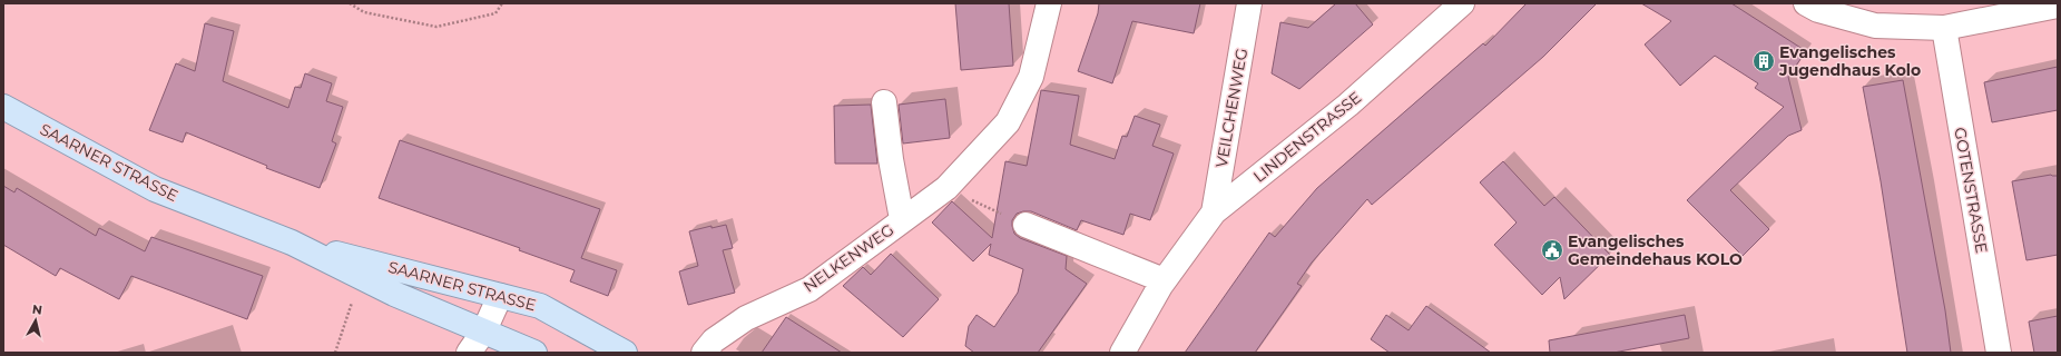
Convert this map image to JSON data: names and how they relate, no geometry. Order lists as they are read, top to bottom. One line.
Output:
{"streets":{"main road":["SAARNER STRASSE"],"street":["VEILCHENWEG","LINDENSTRASSE","GOTENSTRASSE","NELKENWEG"]},"crossings":[["VEILCHENWEG","LINDENSTRASSE"]],"places":{"building":["Evangelisches Jugendhaus Kolo"],"public building":["Evangelisches Gemeindehaus KOLO"]},"north":"top"}
